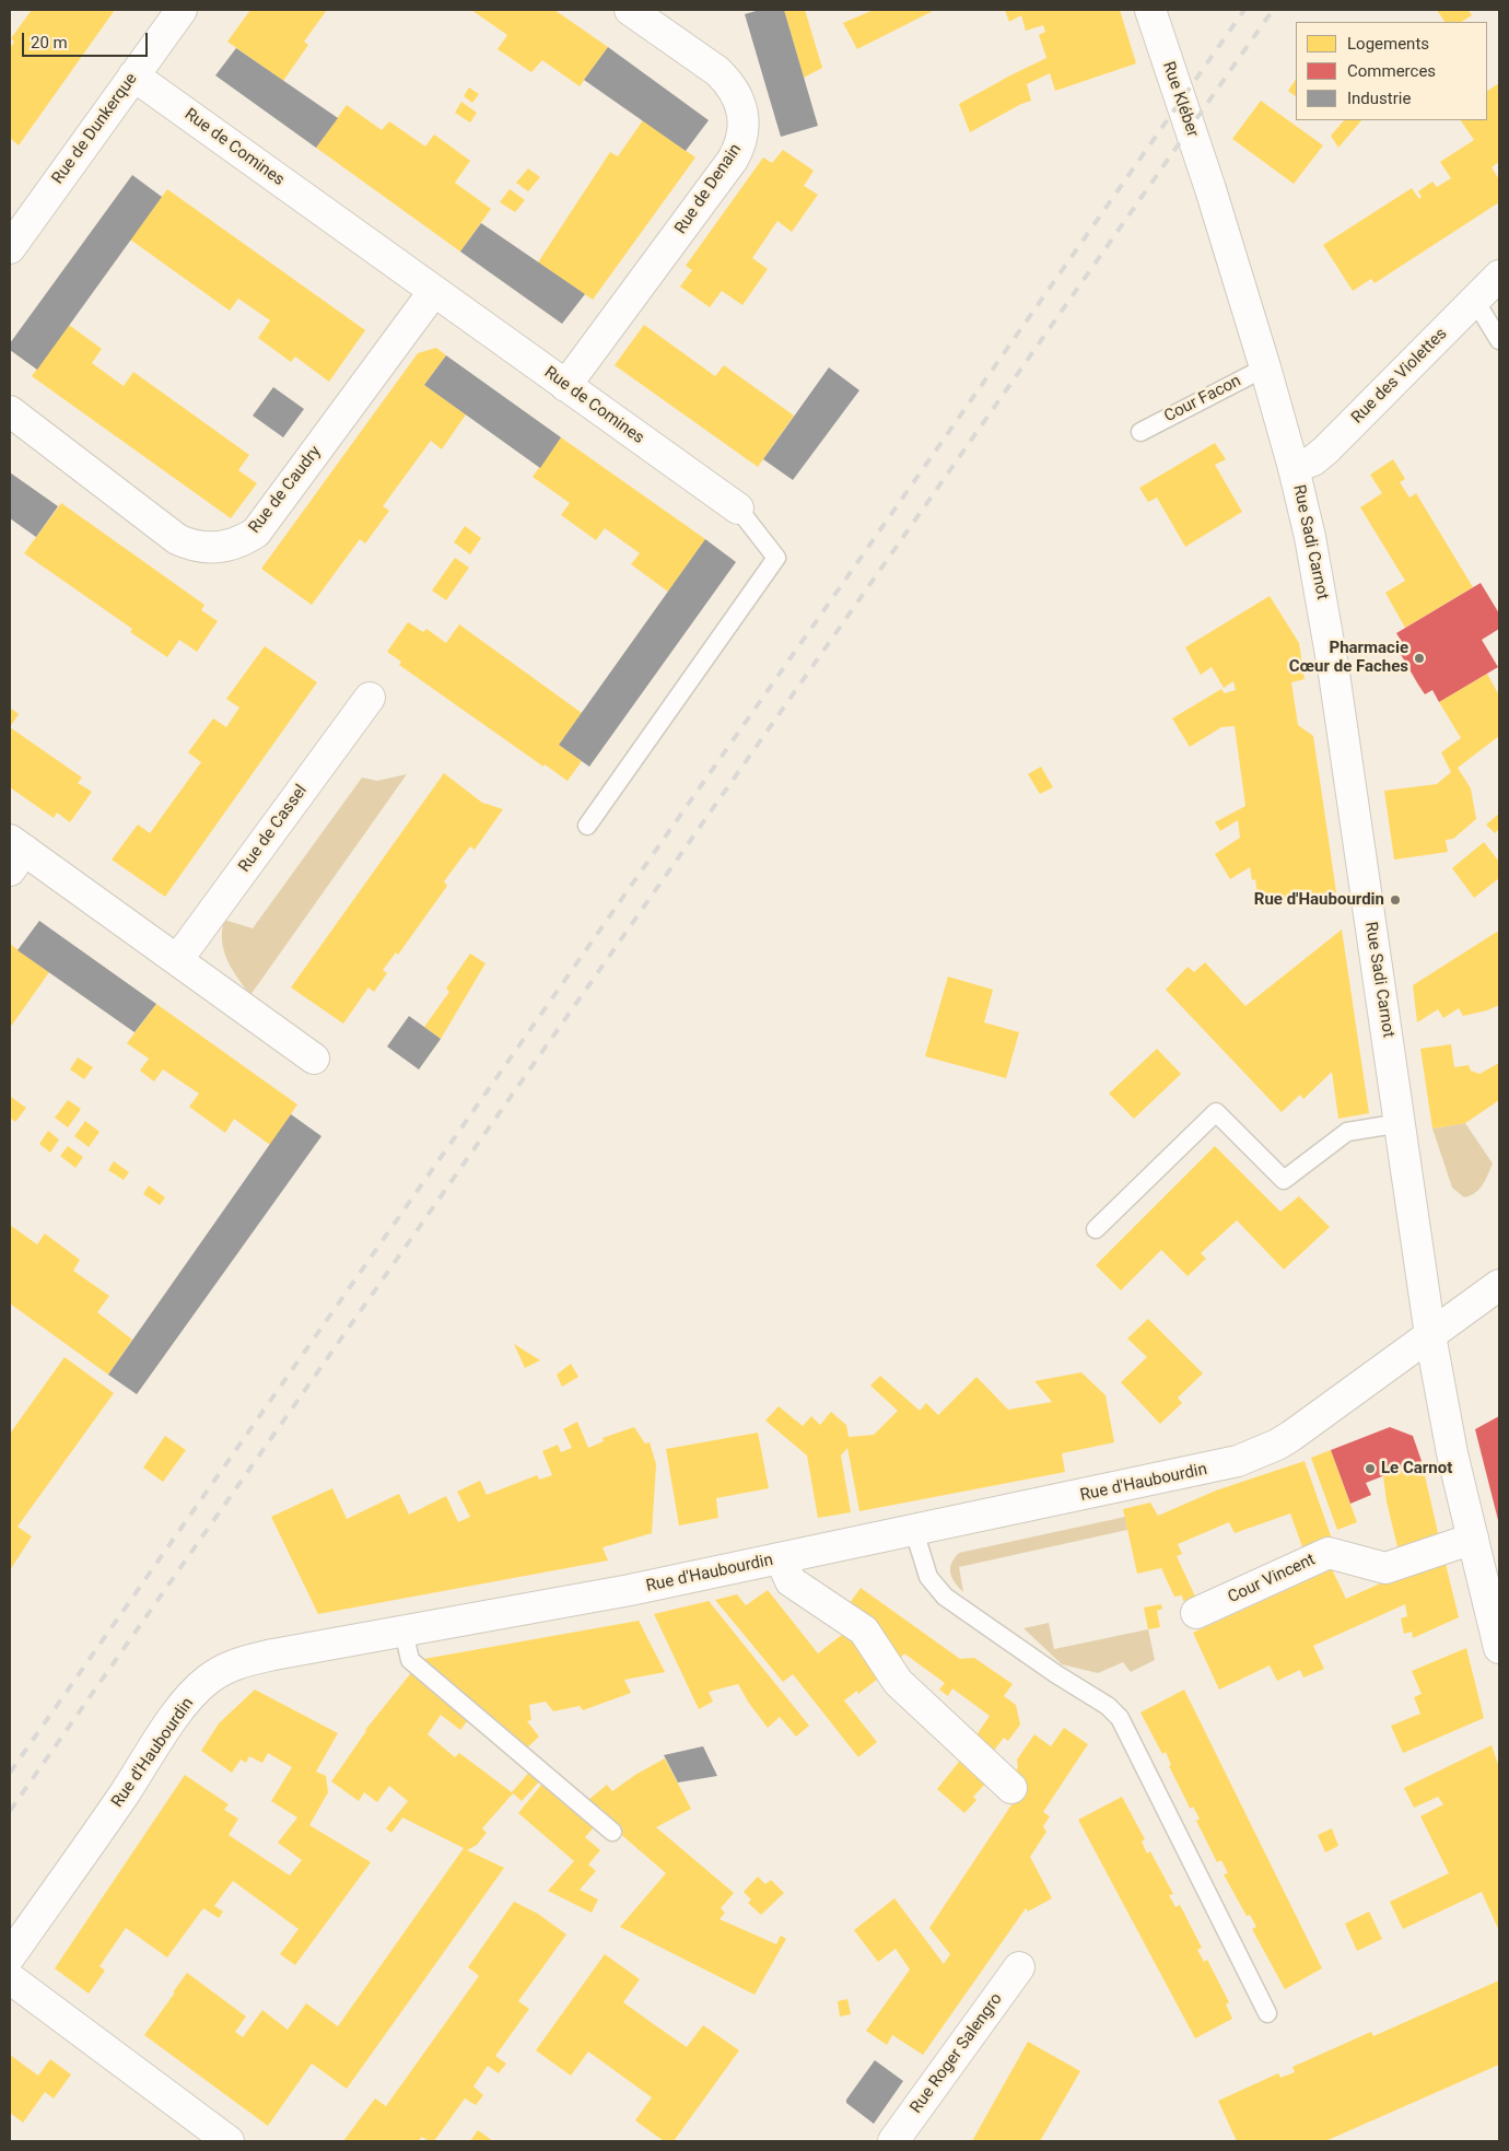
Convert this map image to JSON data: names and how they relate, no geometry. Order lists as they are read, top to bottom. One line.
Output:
{"streets":{"street":["Rue Kléber","Rue de Dunkerque","Rue de Comines","Rue de Denain","Rue des Violettes","Rue de Caudry","Rue Sadi Carnot","Rue de Cassel","Rue d'Haubourdin","Cour Vincent","Rue Roger Salengro"],"lane":["Cour Facon"]},"crossings":[["Rue Kléber","Rue Sadi Carnot"],["Rue de Dunkerque","Rue de Comines"],["Rue de Comines","Rue de Denain"],["Rue de Comines","Rue de Caudry"],["Rue des Violettes","Rue Sadi Carnot"],["Cour Facon","Rue Sadi Carnot"],["Rue Sadi Carnot","Rue d'Haubourdin"],["Rue Sadi Carnot","Cour Vincent"]],"places":["Pharmacie Cœur de Faches","Rue d'Haubourdin","Le Carnot"],"legend":["Logements","Commerces","Industrie"],"scale_bar":"20 m"}
